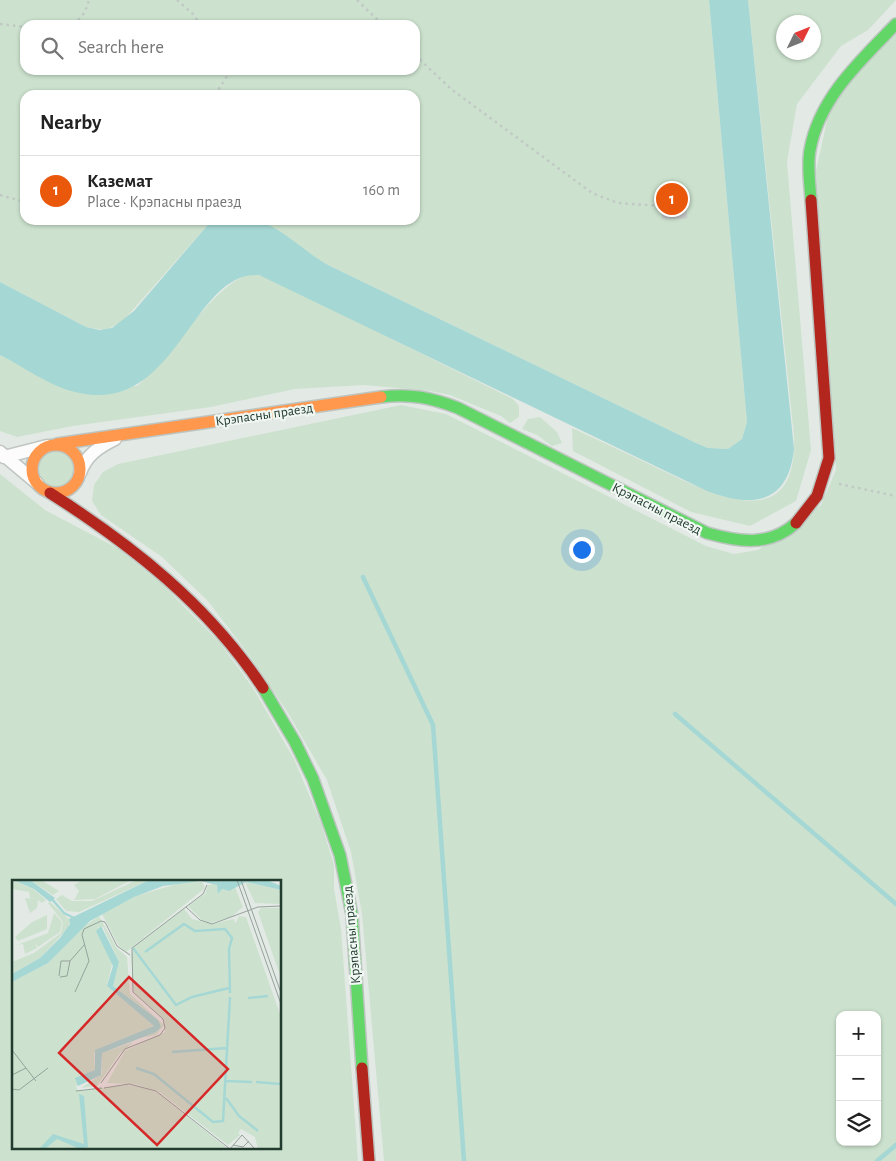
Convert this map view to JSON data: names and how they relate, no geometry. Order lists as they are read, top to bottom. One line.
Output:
{"streets":{"street":["Крэпасны праезд"]},"north":"top right","page":{"search":"Search here","heading":"Nearby","list":[{"mark":"1","name":"Каземат","note":"Place · Крэпасны праезд","value":"160 m"}],"pins":"1","map_buttons":["+","−"]}}
